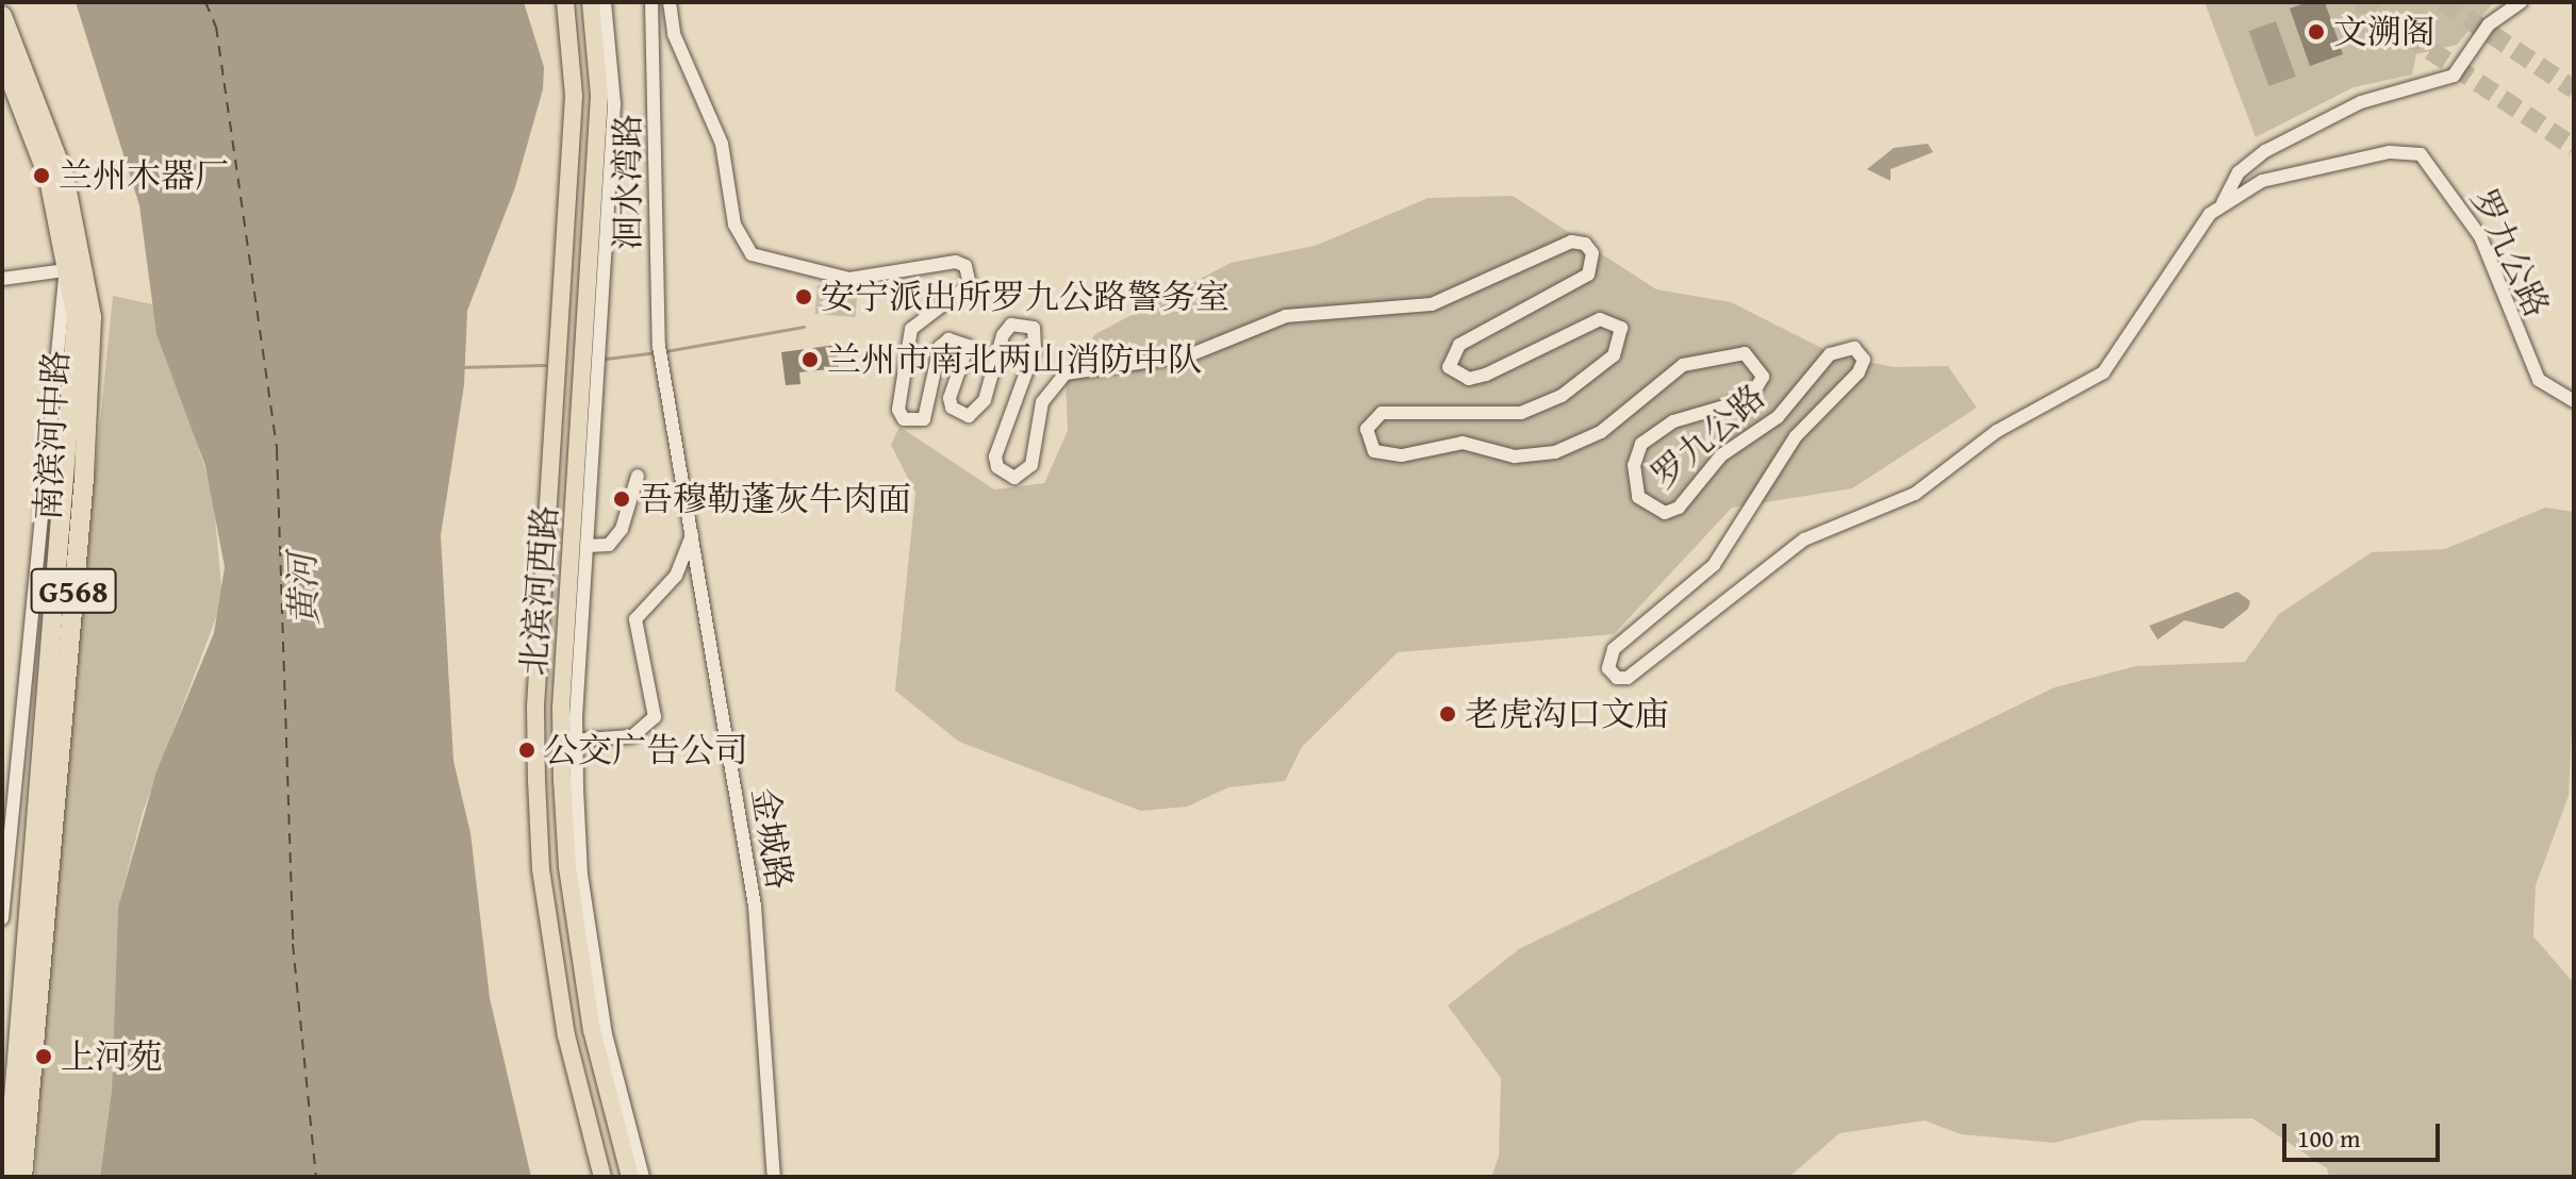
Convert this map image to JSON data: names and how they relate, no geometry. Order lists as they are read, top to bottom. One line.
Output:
{"streets":{"highway":["南滨河中路","G568"],"main road":["北滨河西路"],"street":["洄水湾路","罗九公路","金城路"]},"crossings":[["洄水湾路","金城路"]],"water":["黄河"],"places":["文溯阁","兰州木器厂","安宁派出所罗九公路警务室","兰州市南北两山消防中队","吾穆勒蓬灰牛肉面","老虎沟口文庙","公交广告公司","上河苑"],"scale_bar":"100 m"}
